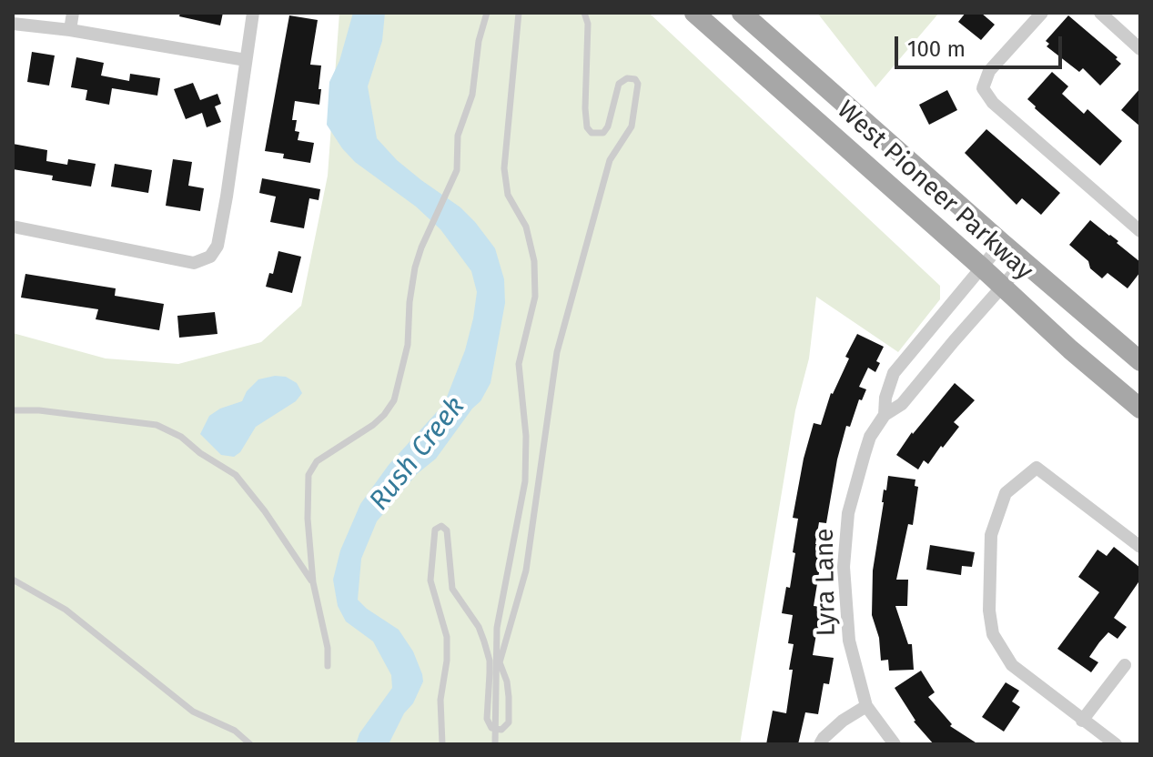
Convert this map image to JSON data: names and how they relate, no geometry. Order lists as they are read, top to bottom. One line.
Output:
{"streets":{"main road":["West Pioneer Parkway"],"street":["Lyra Lane"]},"crossings":[["West Pioneer Parkway","Lyra Lane"]],"water":["Rush Creek"],"scale_bar":"100 m"}
